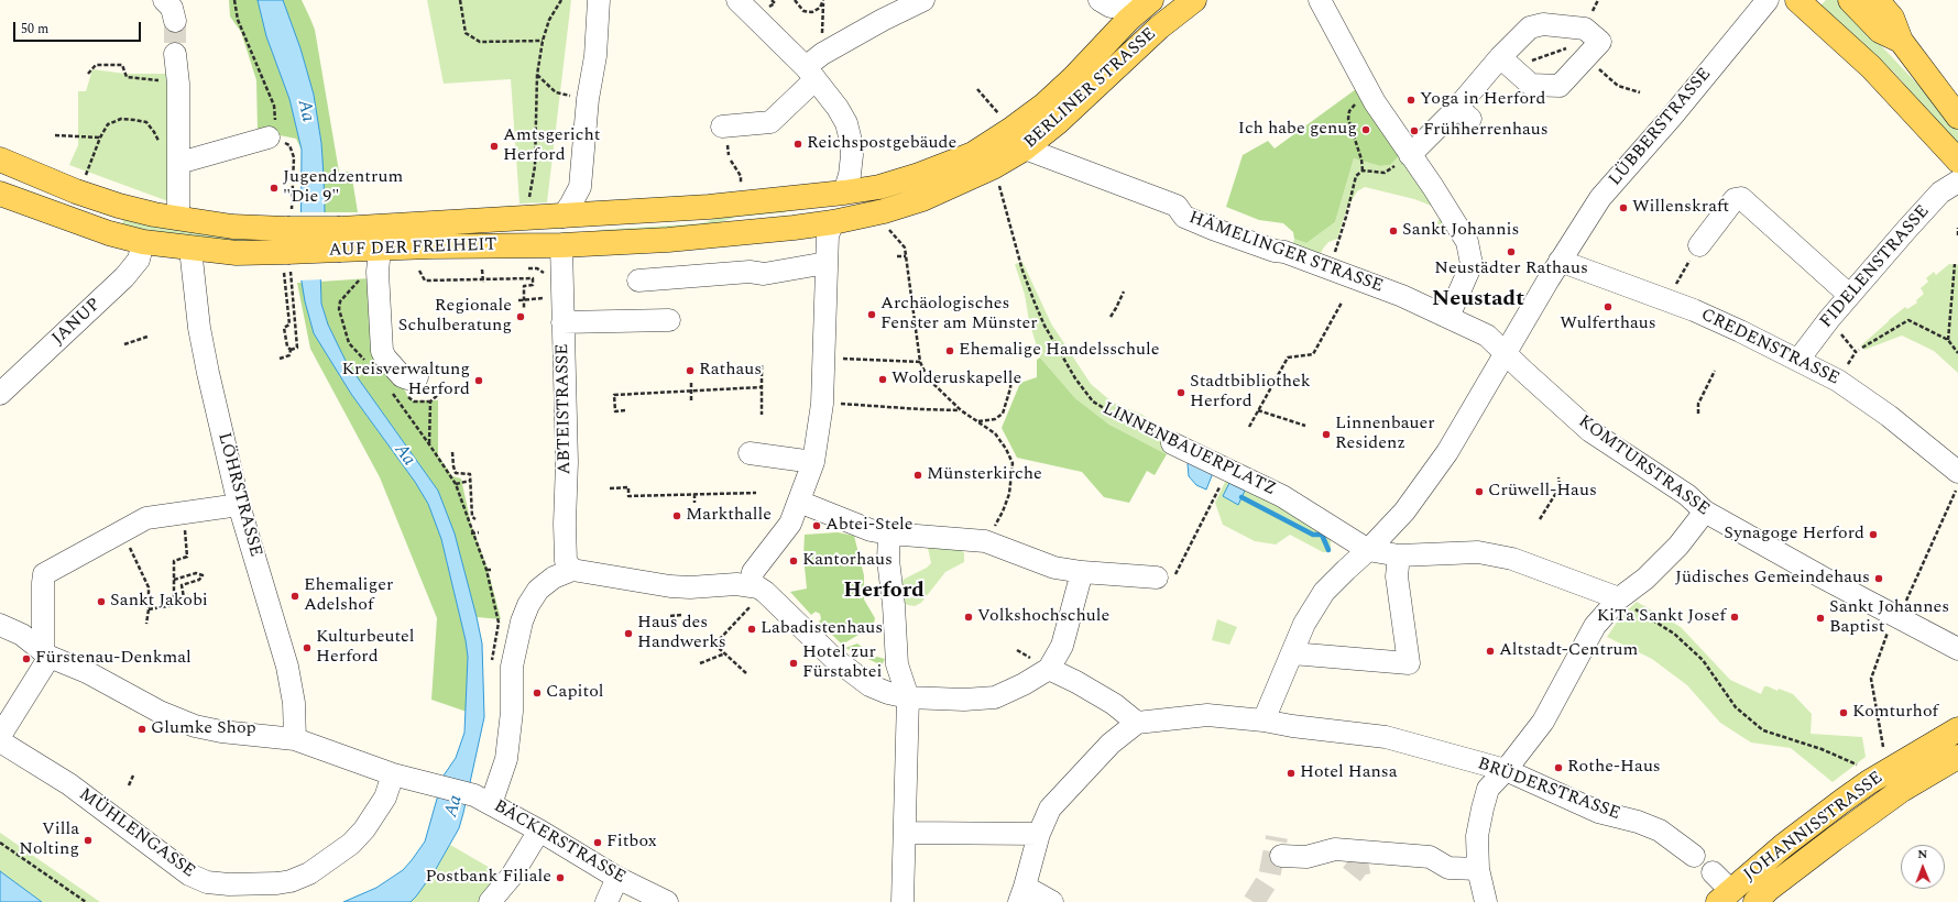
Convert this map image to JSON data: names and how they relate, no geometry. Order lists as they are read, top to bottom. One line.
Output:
{"streets":{"main road":["BERLINER STRASSE","AUF DER FREIHEIT","JOHANNISSTRASSE"],"street":["LÜBBERSTRASSE","HÄMELINGER STRASSE","FIDELENSTRASSE","JANUP","CREDENSTRASSE","ABTEISTRASSE","LINNENBAUERPLATZ","KOMTURSTRASSE","LÖHRSTRASSE","BRÜDERSTRASSE","MÜHLENGASSE","BÄCKERSTRASSE"]},"crossings":[["BERLINER STRASSE","AUF DER FREIHEIT"],["BERLINER STRASSE","HÄMELINGER STRASSE"],["BERLINER STRASSE","LINNENBAUERPLATZ"],["LÜBBERSTRASSE","CREDENSTRASSE"],["LÜBBERSTRASSE","LINNENBAUERPLATZ"],["LÜBBERSTRASSE","KOMTURSTRASSE"],["LÜBBERSTRASSE","BRÜDERSTRASSE"],["AUF DER FREIHEIT","JANUP"],["AUF DER FREIHEIT","ABTEISTRASSE"],["AUF DER FREIHEIT","LÖHRSTRASSE"],["HÄMELINGER STRASSE","KOMTURSTRASSE"],["FIDELENSTRASSE","CREDENSTRASSE"],["LÖHRSTRASSE","BÄCKERSTRASSE"],["MÜHLENGASSE","BÄCKERSTRASSE"]],"districts":["Neustadt","Herford"],"water":["Aa"],"places":["Yoga in Herford","Ich habe genug","Frühherrenhaus","Reichspostgebäude","Amtsgericht Herford","Jugendzentrum \"Die 9\"","Willenskraft","Sankt Johannis","Neustädter Rathaus","Wulferthaus","Archäologisches Fenster am Münster","Regionale Schulberatung","Ehemalige Handelsschule","Rathaus","Wolderuskapelle","Kreisverwaltung Herford","Stadtbibliothek Herford","Linnenbauer Residenz","Münsterkirche","Crüwell-Haus","Markthalle","Abtei-Stele","Synagoge Herford","Kantorhaus","Jüdisches Gemeindehaus","Ehemaliger Adelshof","Sankt Jakobi","Volkshochschule","KiTa Sankt Josef","Sankt Johannes Baptist","Labadistenhaus","Haus des Handwerks","Kulturbeutel Herford","Altstadt-Centrum","Fürstenau-Denkmal","Hotel zur Fürstabtei","Capitol","Komturhof","Glumke Shop","Rothe-Haus","Hotel Hansa","Villa Nolting","Fitbox","Postbank Filiale"],"scale_bar":"50 m","north":"top"}
